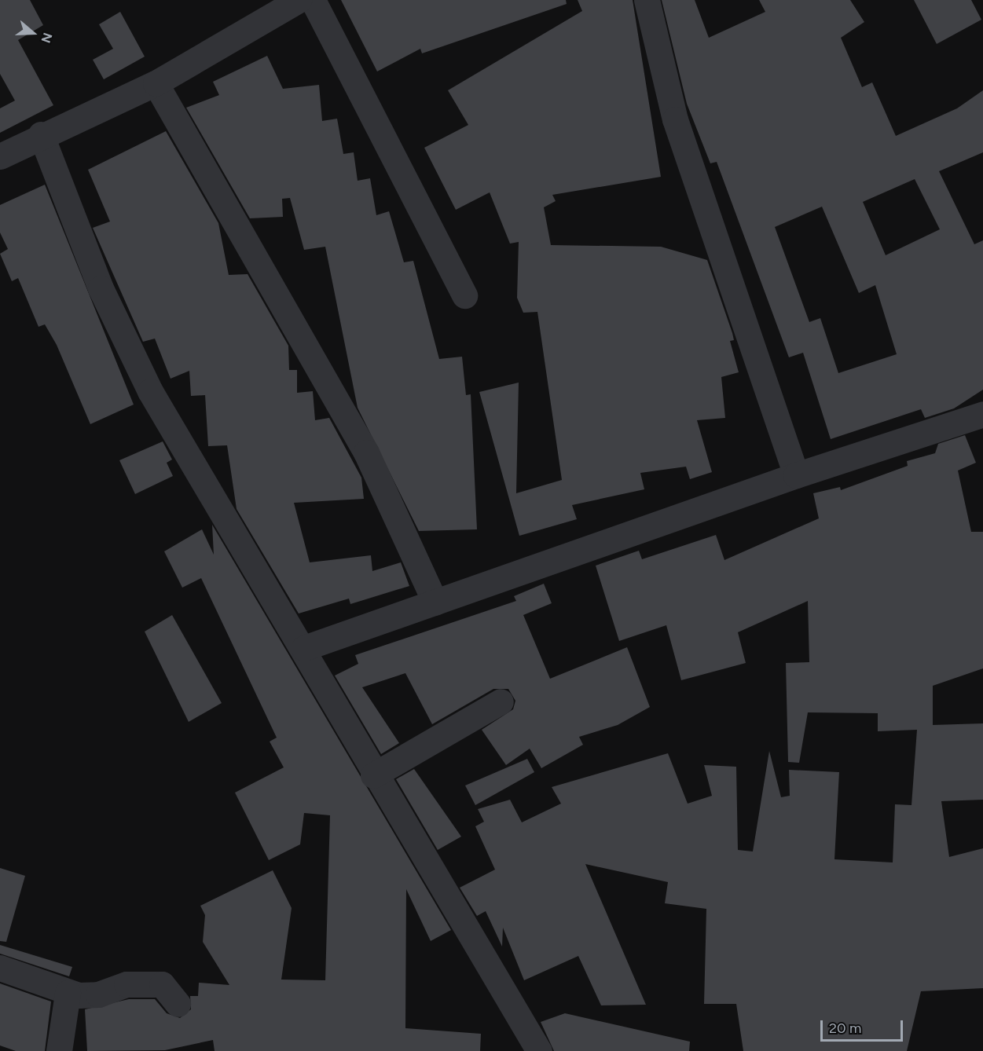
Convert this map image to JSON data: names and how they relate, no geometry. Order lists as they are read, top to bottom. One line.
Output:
{"scale_bar":"20 m","north":"right"}
